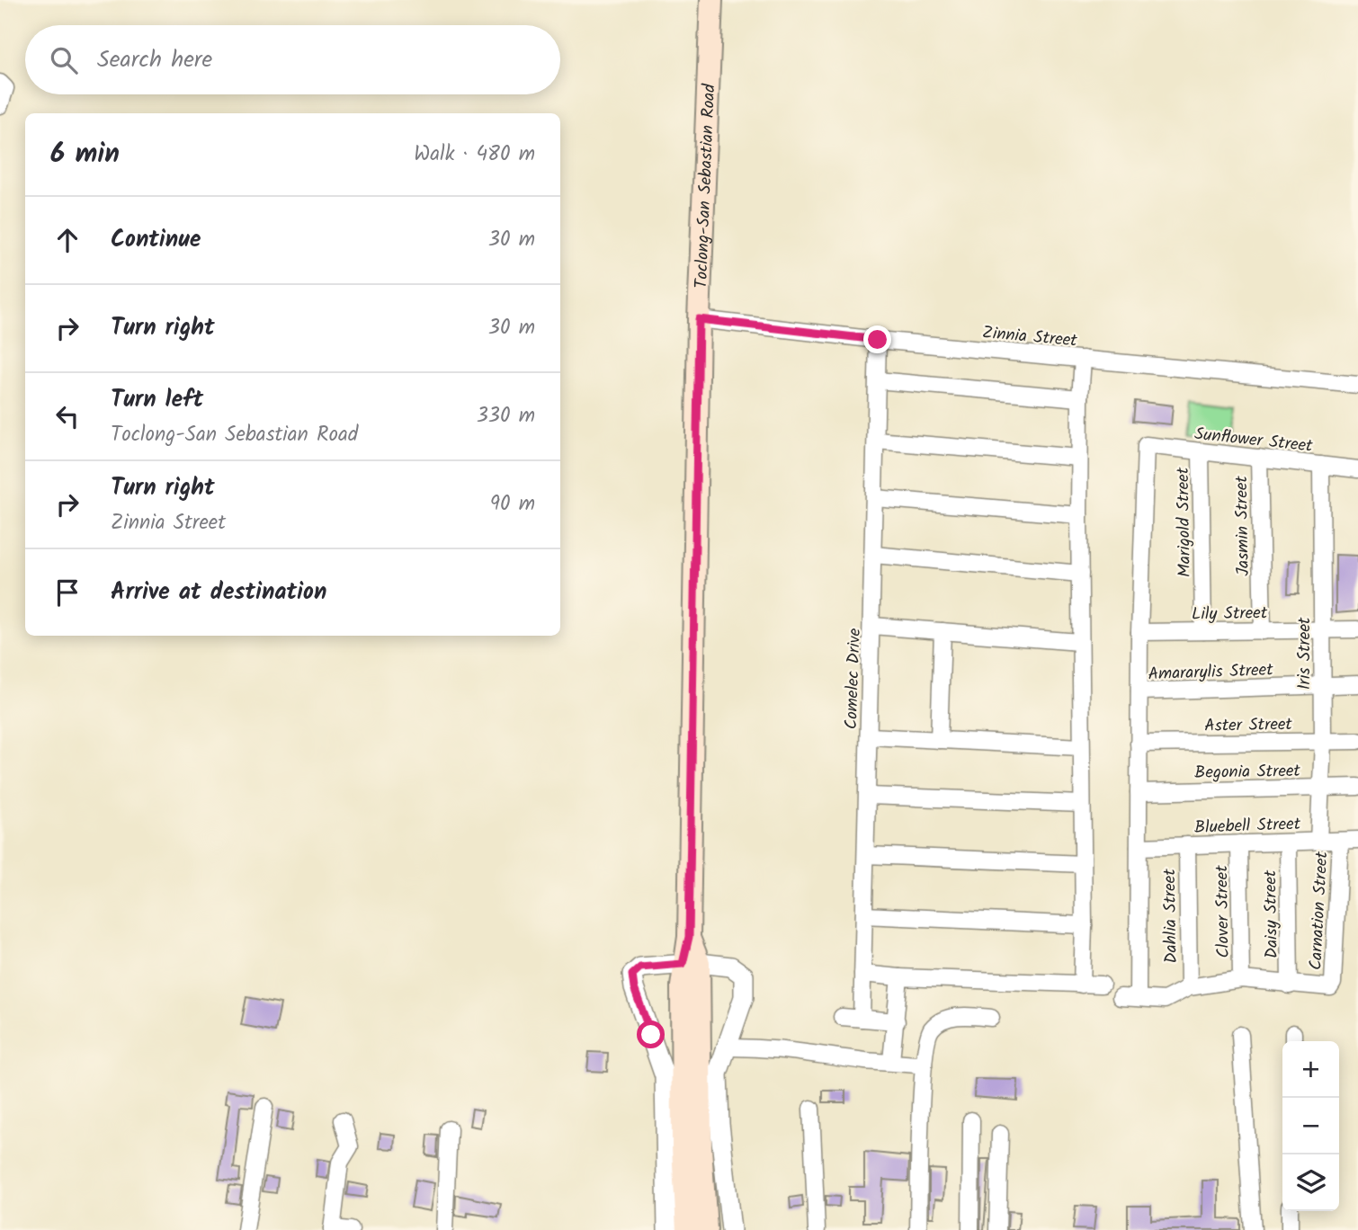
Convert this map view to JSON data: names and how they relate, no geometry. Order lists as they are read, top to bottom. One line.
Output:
{"streets":{"main road":["Toclong-San Sebastian Road"],"street":["Zinnia Street","Sunflower Street","Marigold Street","Jasmin Street","Lily Street","Iris Street","Amararylis Street","Comelec Drive","Aster Street","Begonia Street","Bluebell Street","Carnation Street","Clover Street","Daisy Street","Dahlia Street"]},"crossings":[["Toclong-San Sebastian Road","Zinnia Street"],["Zinnia Street","Comelec Drive"],["Sunflower Street","Marigold Street"],["Sunflower Street","Jasmin Street"],["Sunflower Street","Lily Street"],["Sunflower Street","Iris Street"],["Marigold Street","Lily Street"],["Jasmin Street","Lily Street"],["Lily Street","Iris Street"],["Iris Street","Amararylis Street"],["Iris Street","Aster Street"],["Iris Street","Begonia Street"],["Iris Street","Bluebell Street"],["Bluebell Street","Carnation Street"],["Bluebell Street","Clover Street"],["Bluebell Street","Daisy Street"],["Bluebell Street","Dahlia Street"],["Carnation Street","Daisy Street"]],"page":{"search":"Search here","heading":["6 min","Walk · 480 m"],"list":[["Continue","30 m"],["Turn right","30 m"],["Turn left","Toclong-San Sebastian Road","330 m"],["Turn right","Zinnia Street","90 m"],"Arrive at destination"],"map_buttons":["+","−"]}}
